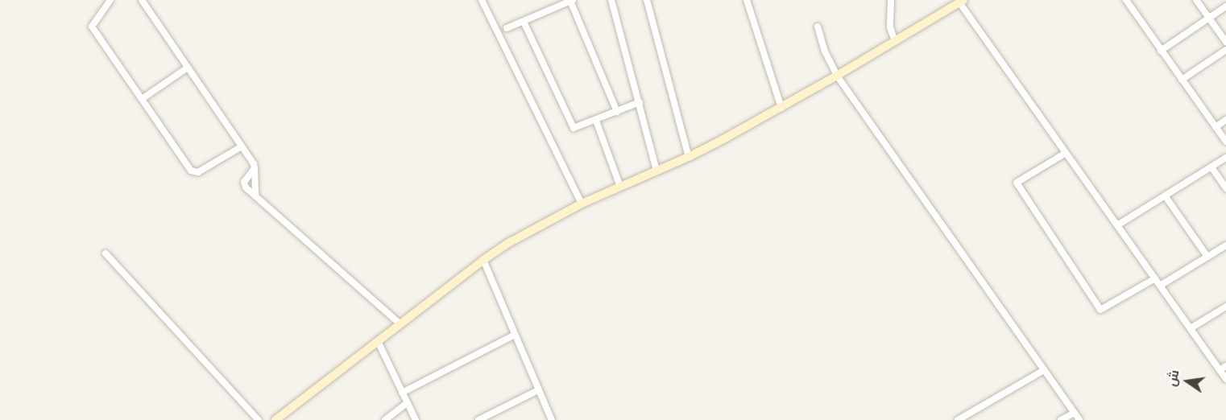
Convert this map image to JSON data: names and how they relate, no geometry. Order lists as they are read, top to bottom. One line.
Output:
{"north":"left"}
